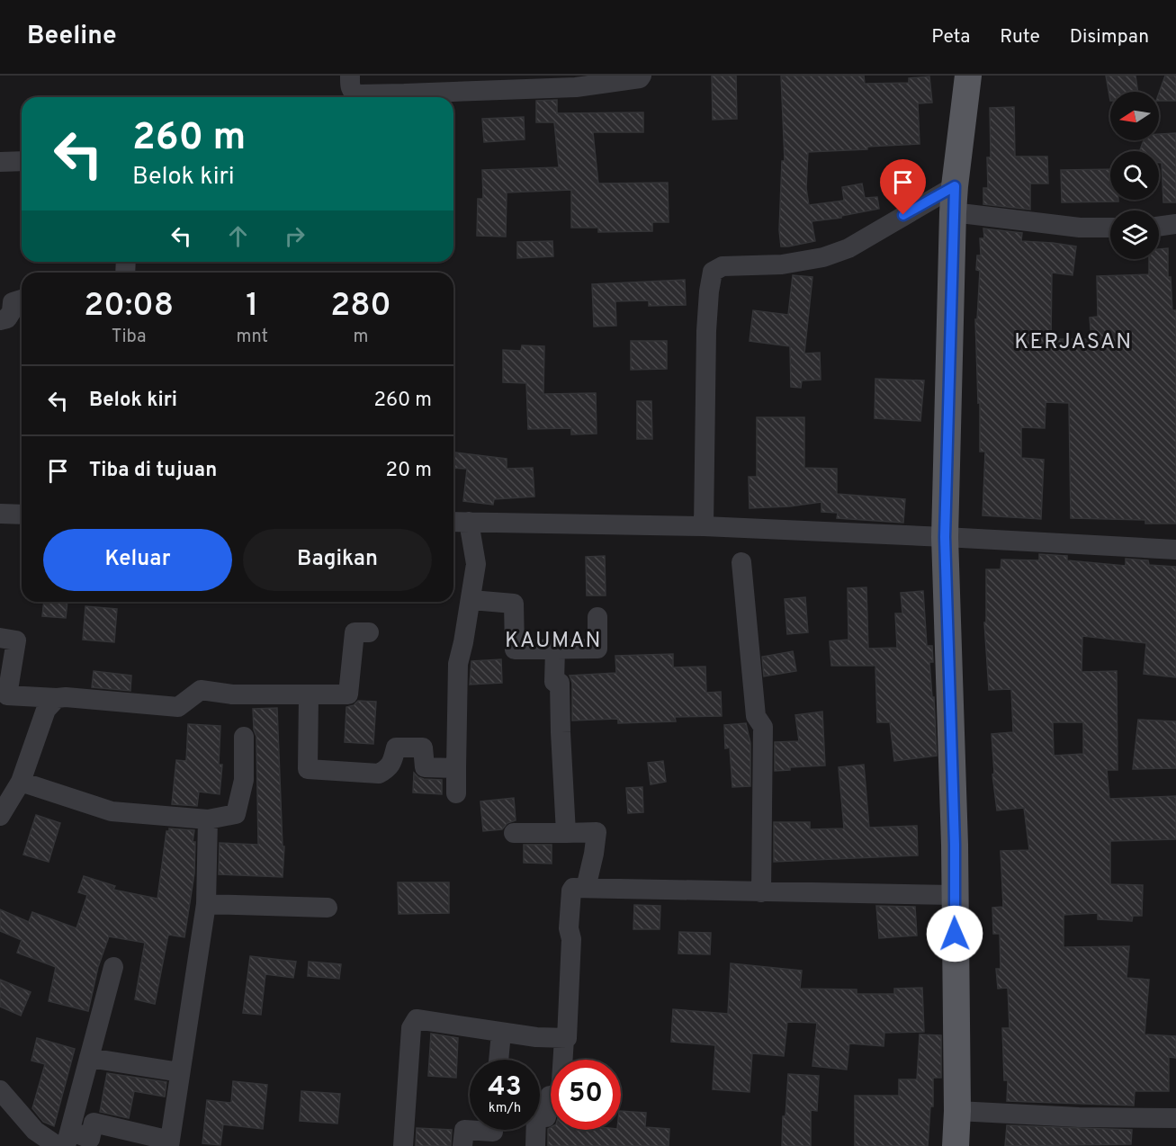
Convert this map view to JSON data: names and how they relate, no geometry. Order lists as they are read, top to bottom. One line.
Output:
{"districts":["KERJASAN","KAUMAN"],"north":"left","page":{"header":"Beeline","nav":["Peta","Rute","Disimpan"],"turn":["260 m","Belok kiri"],"eta":["20:08","Tiba","1","mnt","280","m"],"list":[{"name":"Belok kiri","value":"260 m"},{"name":"Tiba di tujuan","value":"20 m"}],"buttons":["Keluar","Bagikan"],"speed":"43 km/h","limit":"50"}}
